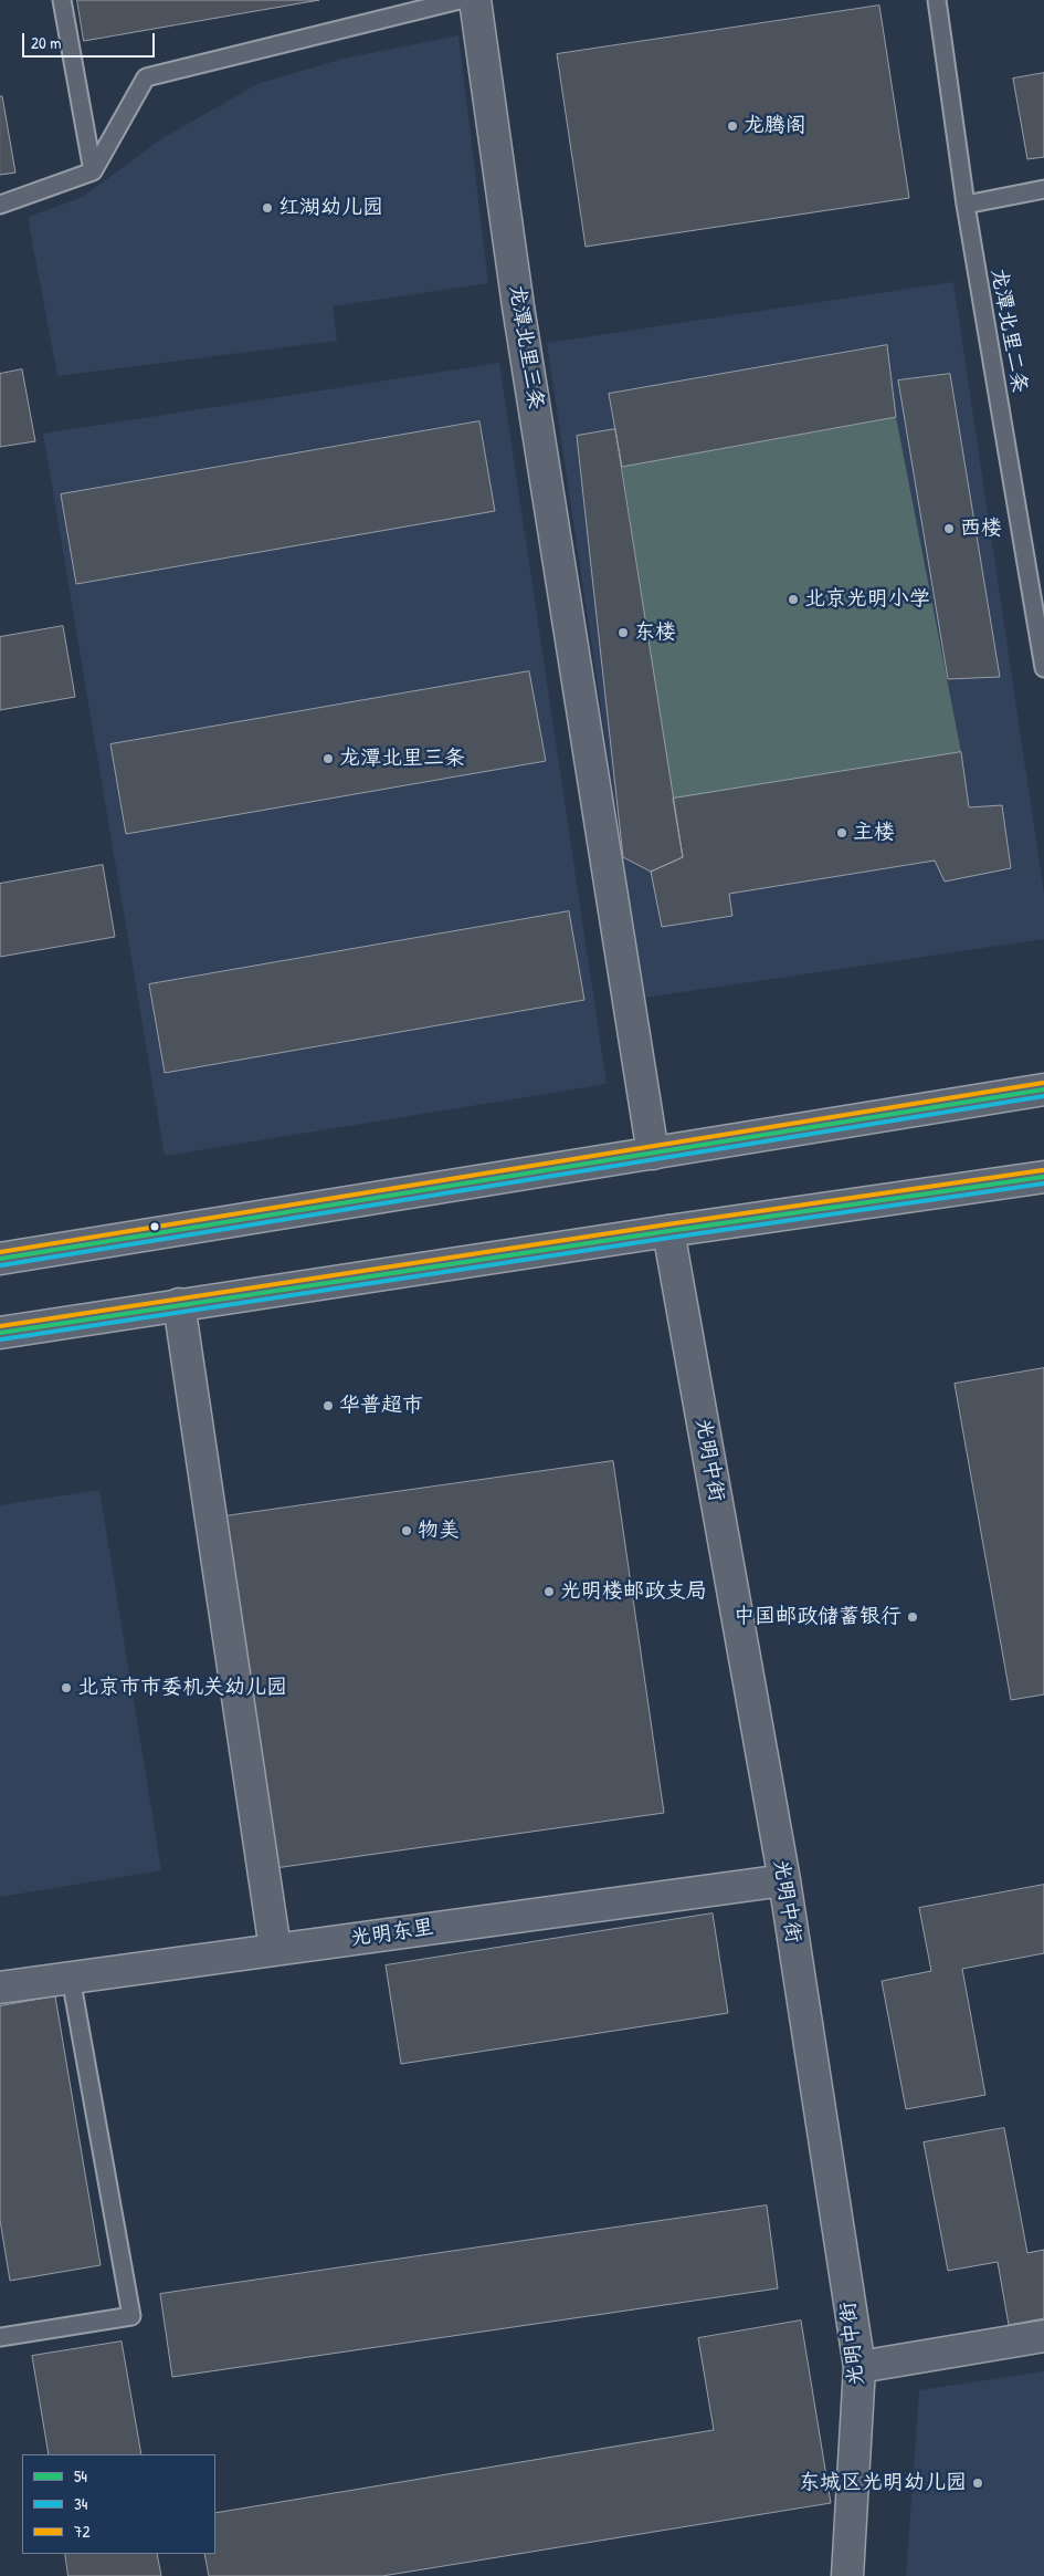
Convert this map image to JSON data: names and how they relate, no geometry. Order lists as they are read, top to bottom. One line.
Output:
{"streets":{"street":["龙潭北里三条","光明中街","光明东里"],"lane":["龙潭北里二条"]},"crossings":[["光明中街","光明东里"]],"places":["龙腾阁","红湖幼儿园","西楼","北京光明小学","东楼","龙潭北里三条","主楼","华普超市","物美","光明楼邮政支局","中国邮政储蓄银行","北京市市委机关幼儿园","东城区光明幼儿园"],"lines":["transit line 72","transit line 54","transit line 34"],"legend":["54","34","72"],"scale_bar":"20 m"}
